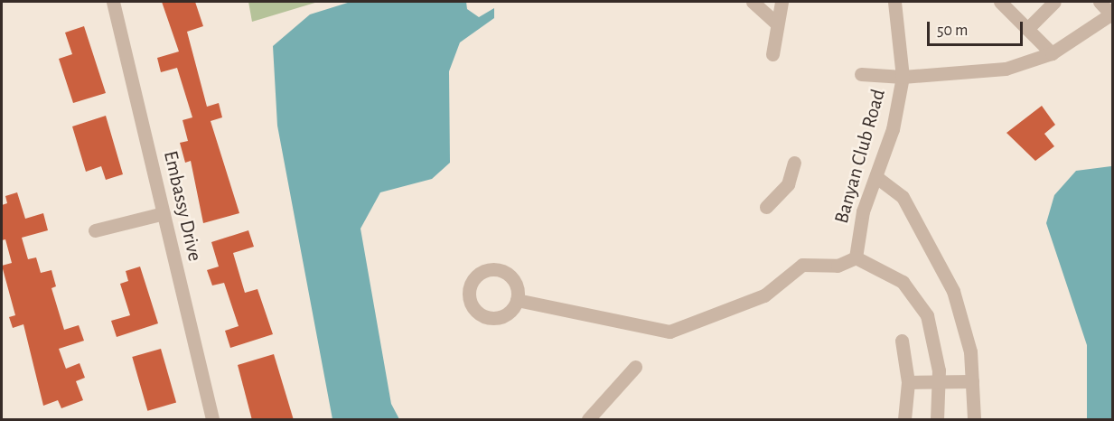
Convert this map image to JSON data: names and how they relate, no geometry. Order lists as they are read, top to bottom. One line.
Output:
{"streets":{"street":["Banyan Club Road","Embassy Drive"]},"scale_bar":"50 m"}
